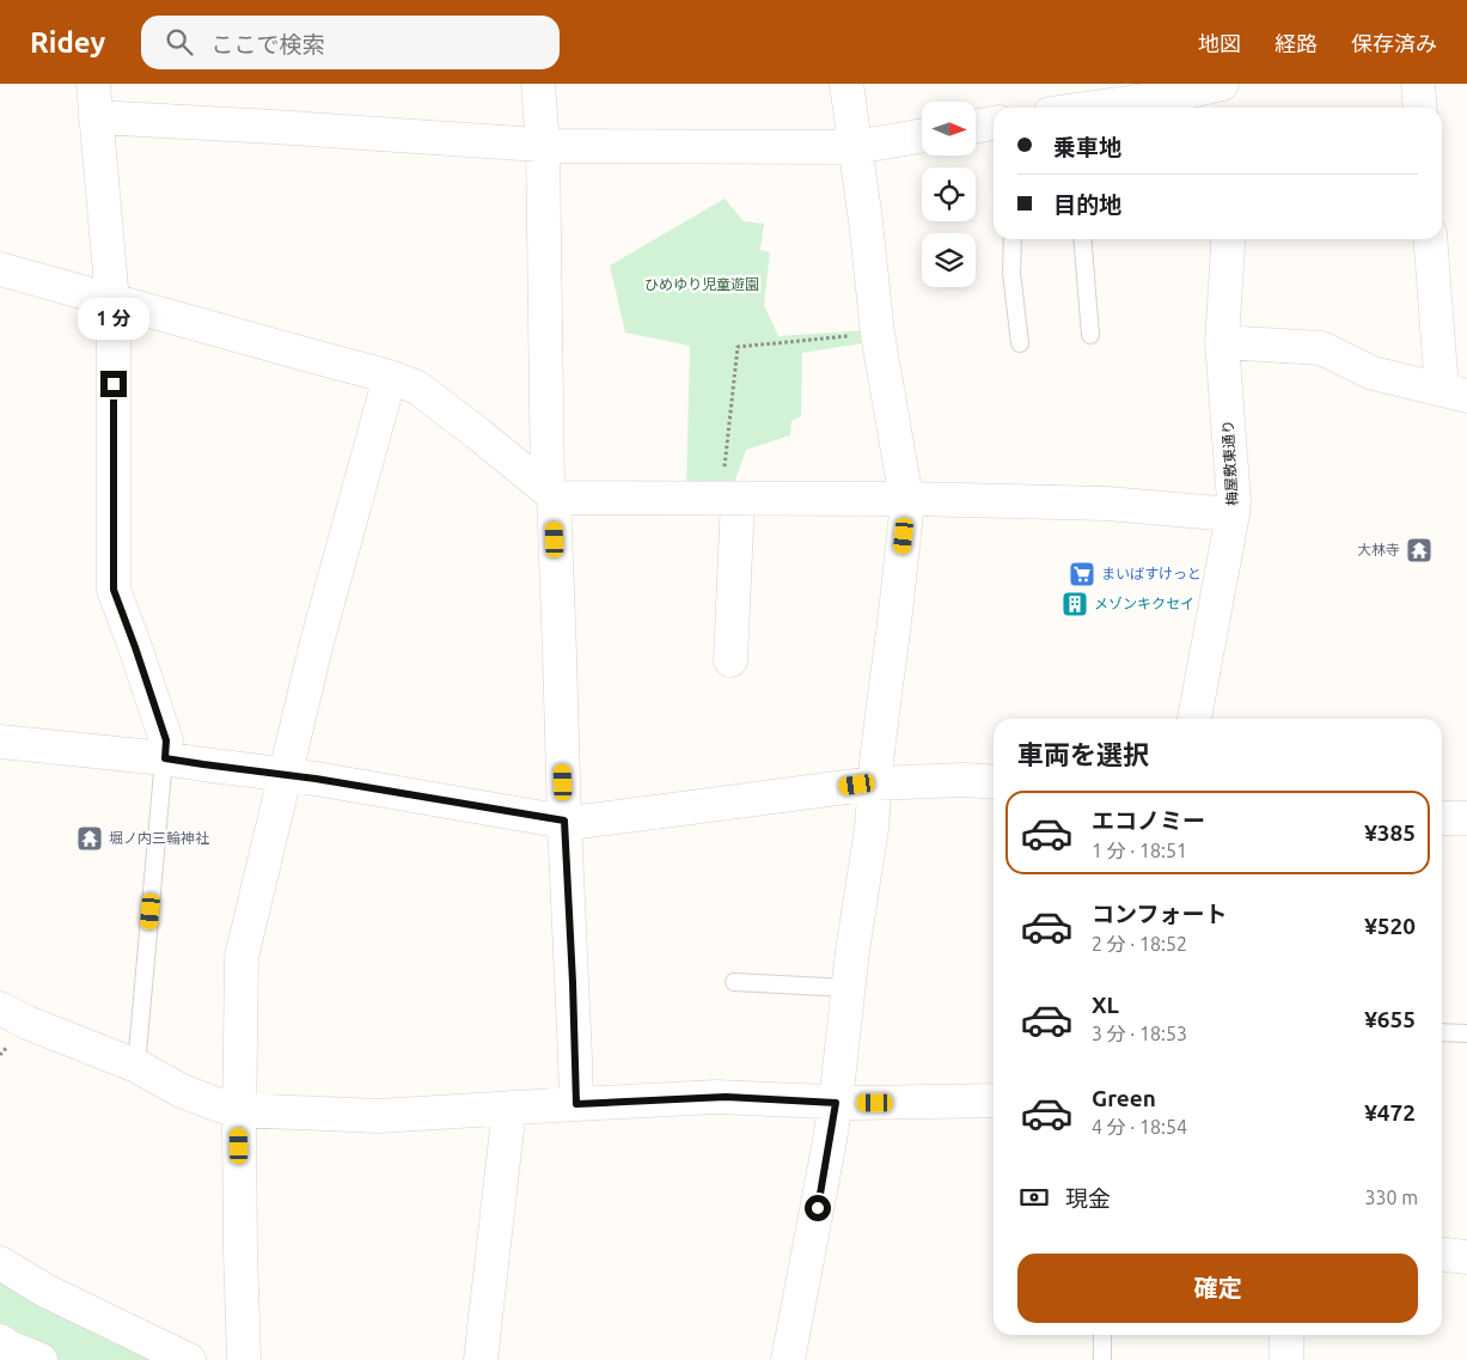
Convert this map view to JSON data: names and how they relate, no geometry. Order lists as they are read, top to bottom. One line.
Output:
{"streets":{"street":["梅屋敷東通り"]},"parks":["ひめゆり児童遊園"],"places":{"temple":["大林寺","堀ノ内三輪神社"],"supermarket":["まいばすけっと"],"building":["メゾンキクセイ"]},"north":"right","page":{"header":"Ridey","search":"ここで検索","nav":["地図","経路","保存済み"],"banner":["乗車地","目的地"],"bubble":"1 分","heading":"車両を選択","list":[{"name":"エコノミー","note":"1 分 · 18:51","value":"¥385"},{"name":"コンフォート","note":"2 分 · 18:52","value":"¥520"},{"name":"XL","note":"3 分 · 18:53","value":"¥655"},{"name":"Green","note":"4 分 · 18:54","value":"¥472"}],"pay":["現金","330 m"],"buttons":"確定"}}
